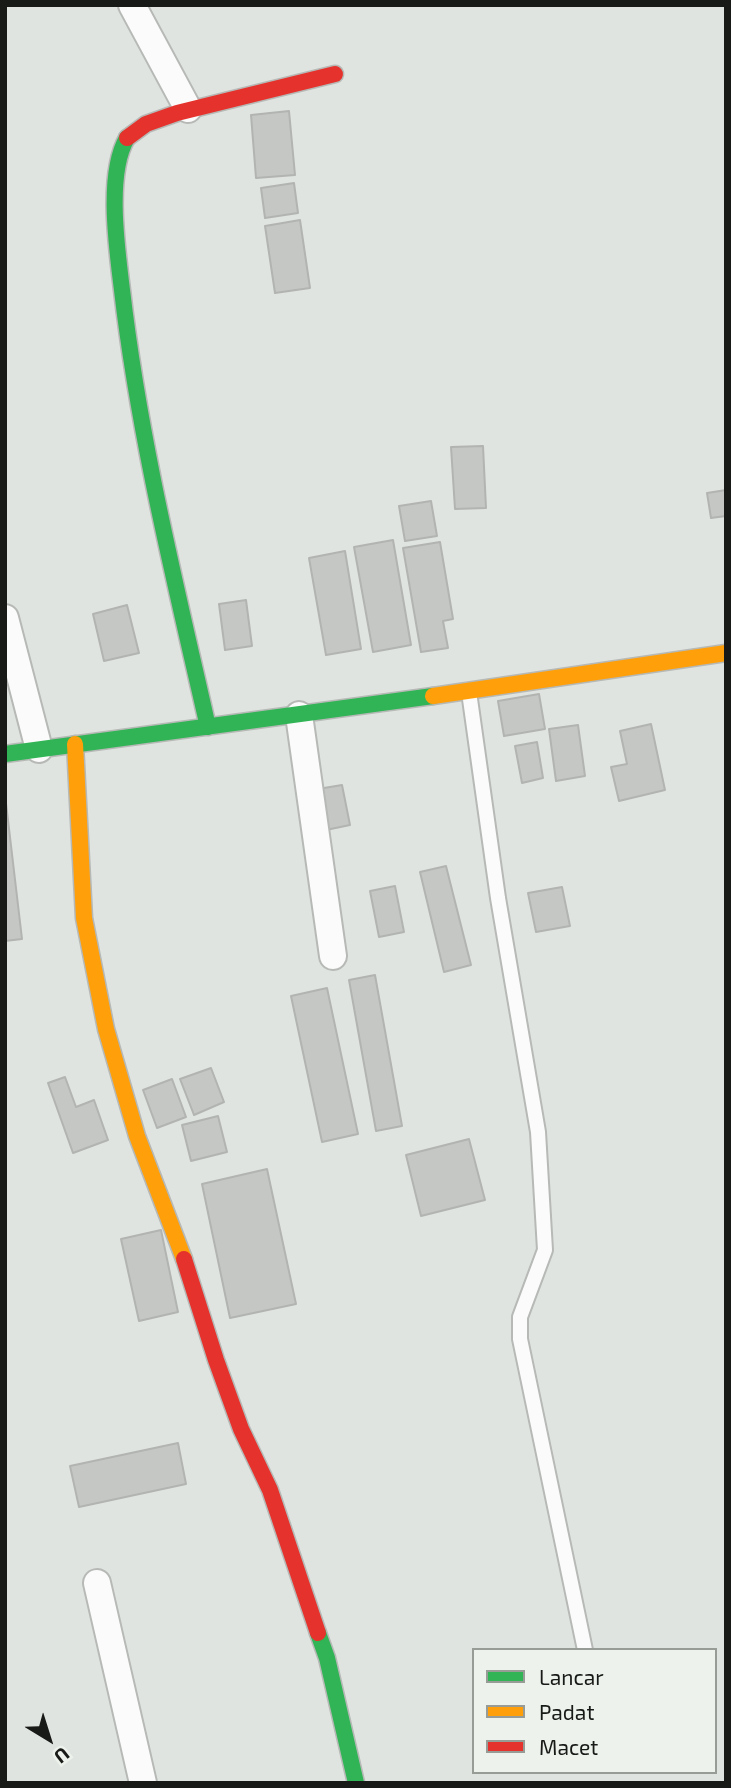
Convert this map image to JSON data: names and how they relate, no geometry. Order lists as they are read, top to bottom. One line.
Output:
{"legend":["Lancar","Padat","Macet"],"north":"bottom right"}
